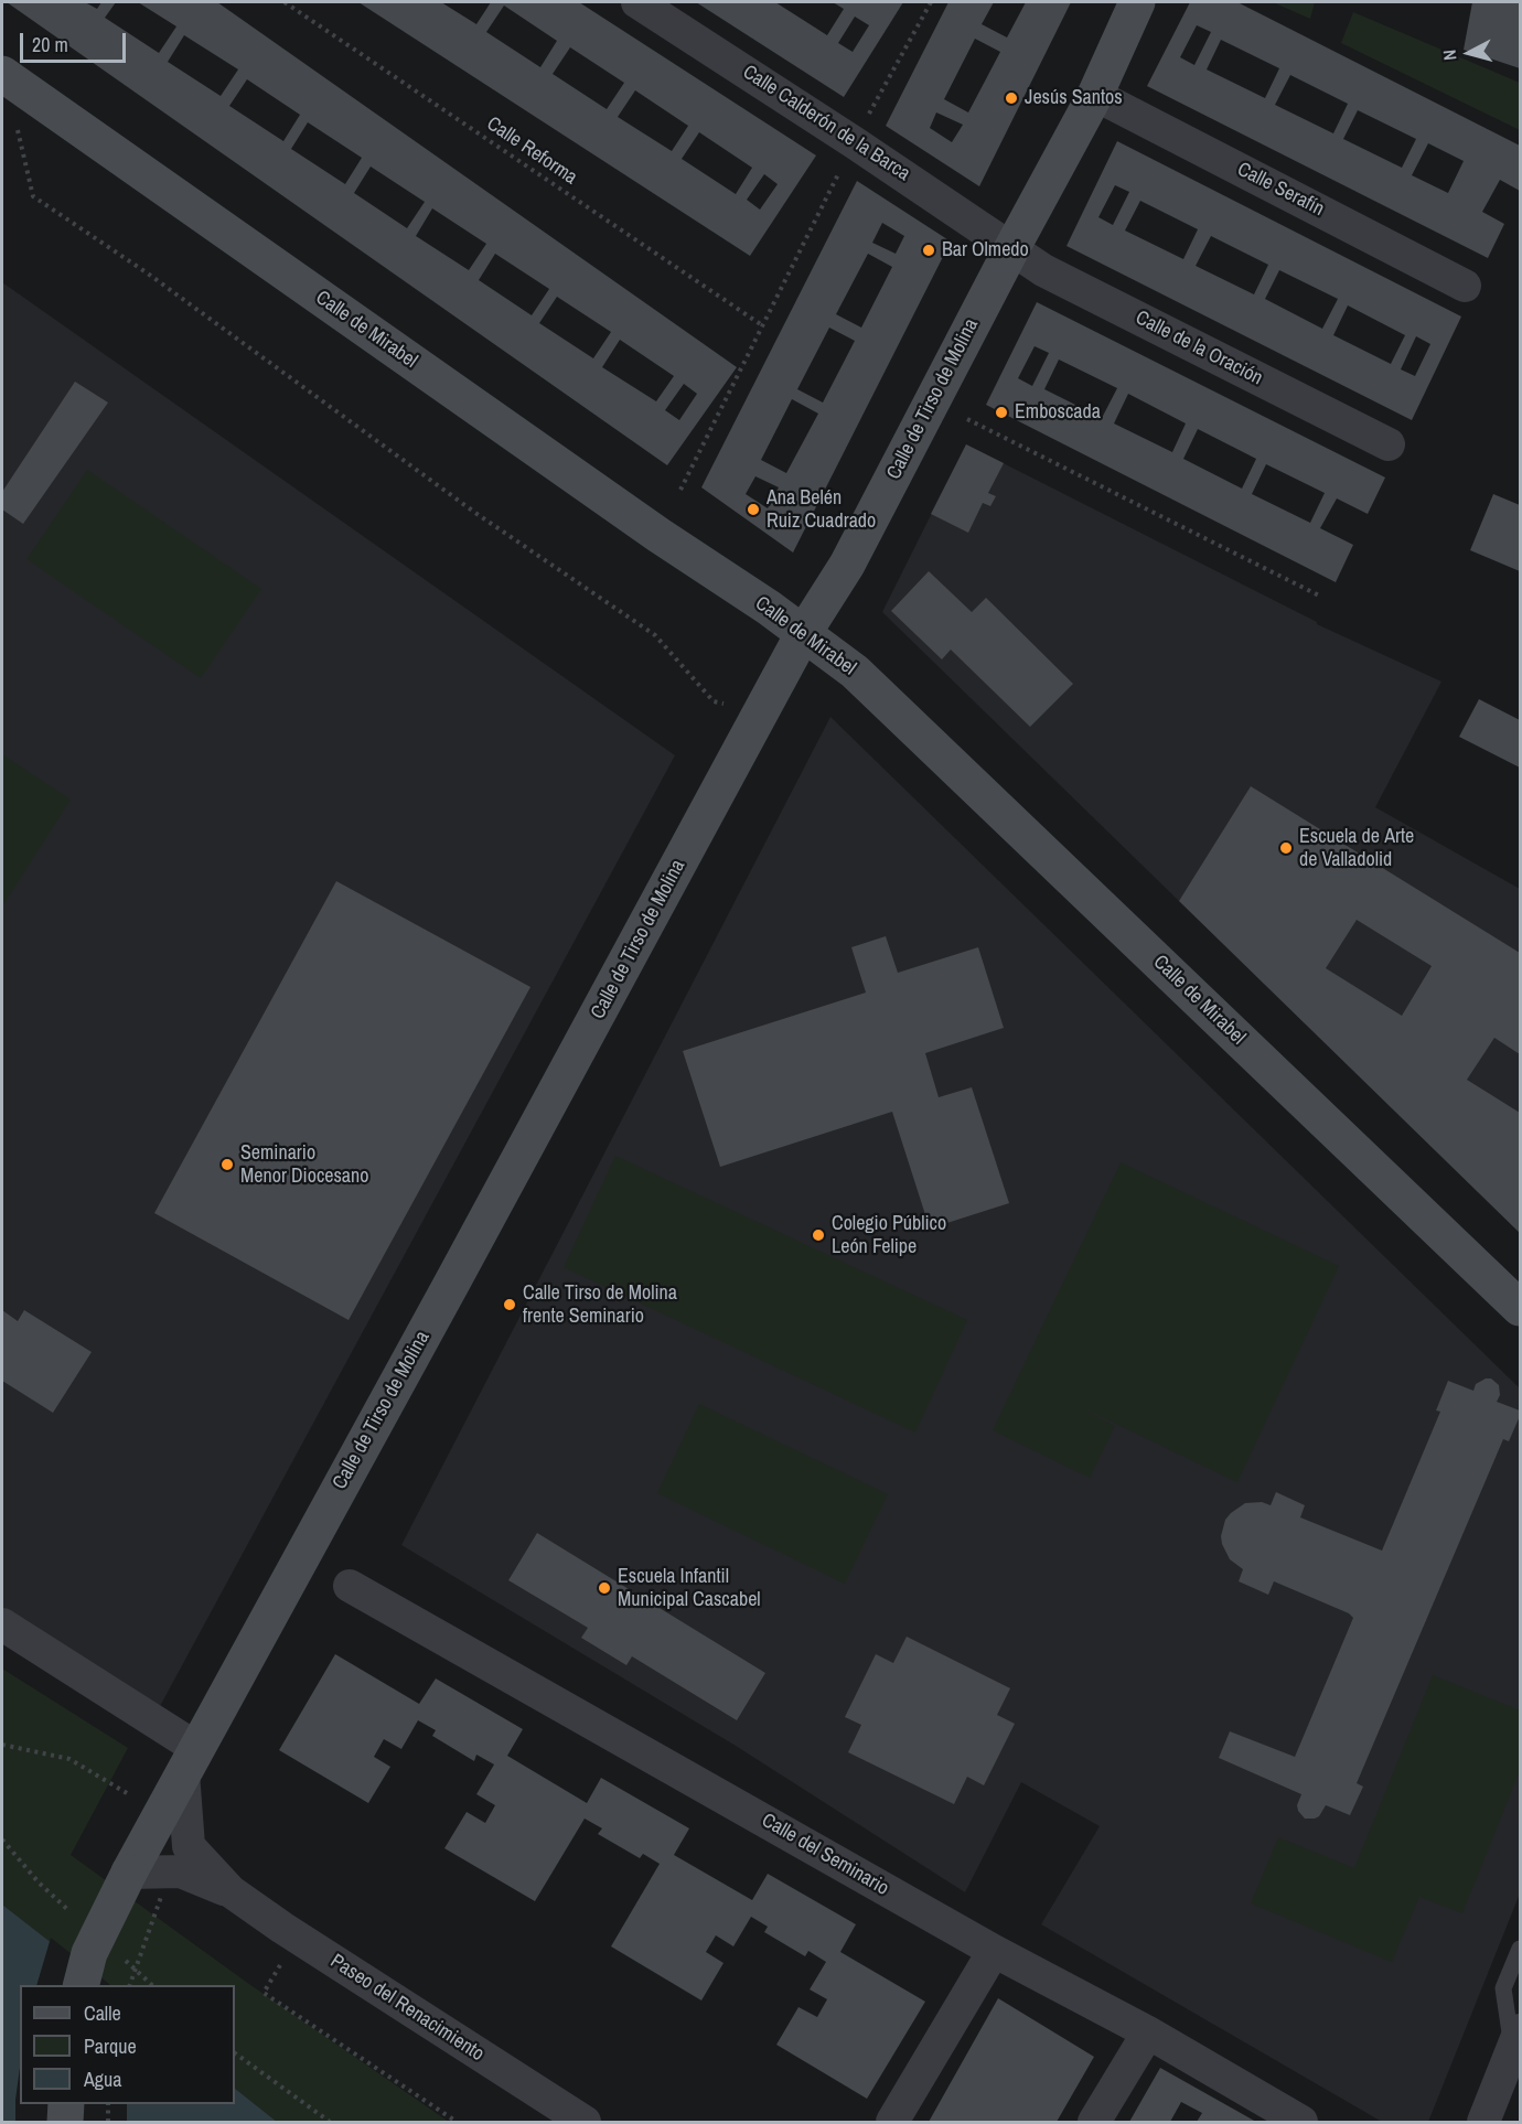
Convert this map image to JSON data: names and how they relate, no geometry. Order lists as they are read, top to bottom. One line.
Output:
{"streets":{"street":["Calle Calderón de la Barca","Calle Serafín","Calle de Mirabel","Calle de la Oración","Calle de Tirso de Molina","Calle del Seminario","Paseo del Renacimiento"],"path":["Calle Reforma"]},"crossings":[["Calle Calderón de la Barca","Calle de la Oración"],["Calle Calderón de la Barca","Calle de Tirso de Molina"],["Calle Serafín","Calle de Tirso de Molina"],["Calle de Mirabel","Calle de Tirso de Molina"],["Calle de la Oración","Calle de Tirso de Molina"],["Calle de Tirso de Molina","Paseo del Renacimiento"]],"places":["Jesús Santos","Bar Olmedo","Emboscada","Ana Belén Ruiz Cuadrado","Escuela de Arte de Valladolid","Seminario Menor Diocesano","Colegio Público León Felipe","Calle Tirso de Molina frente Seminario","Escuela Infantil Municipal Cascabel"],"legend":["Calle","Parque","Agua"],"scale_bar":"20 m","north":"left"}
